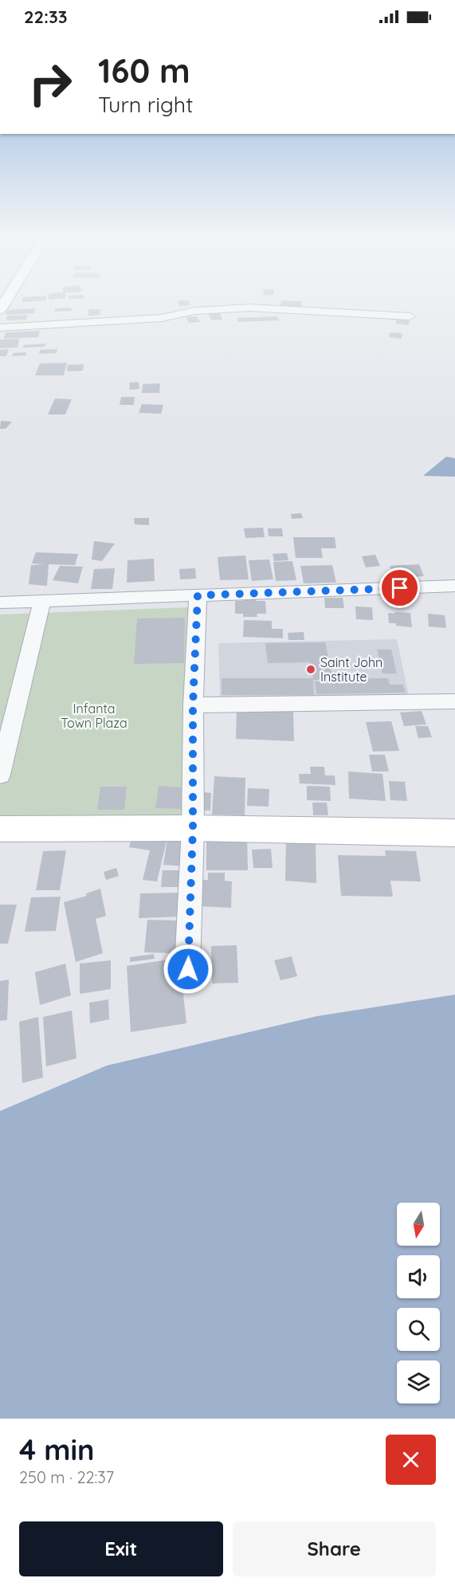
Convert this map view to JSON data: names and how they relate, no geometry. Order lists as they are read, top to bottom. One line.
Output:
{"parks":["Infanta Town Plaza"],"places":["Saint John Institute"],"north":"bottom","page":{"status":"22:33","turn":["160 m","Turn right"],"heading":["4 min","250 m · 22:37"],"buttons":["Exit","Share"]}}
